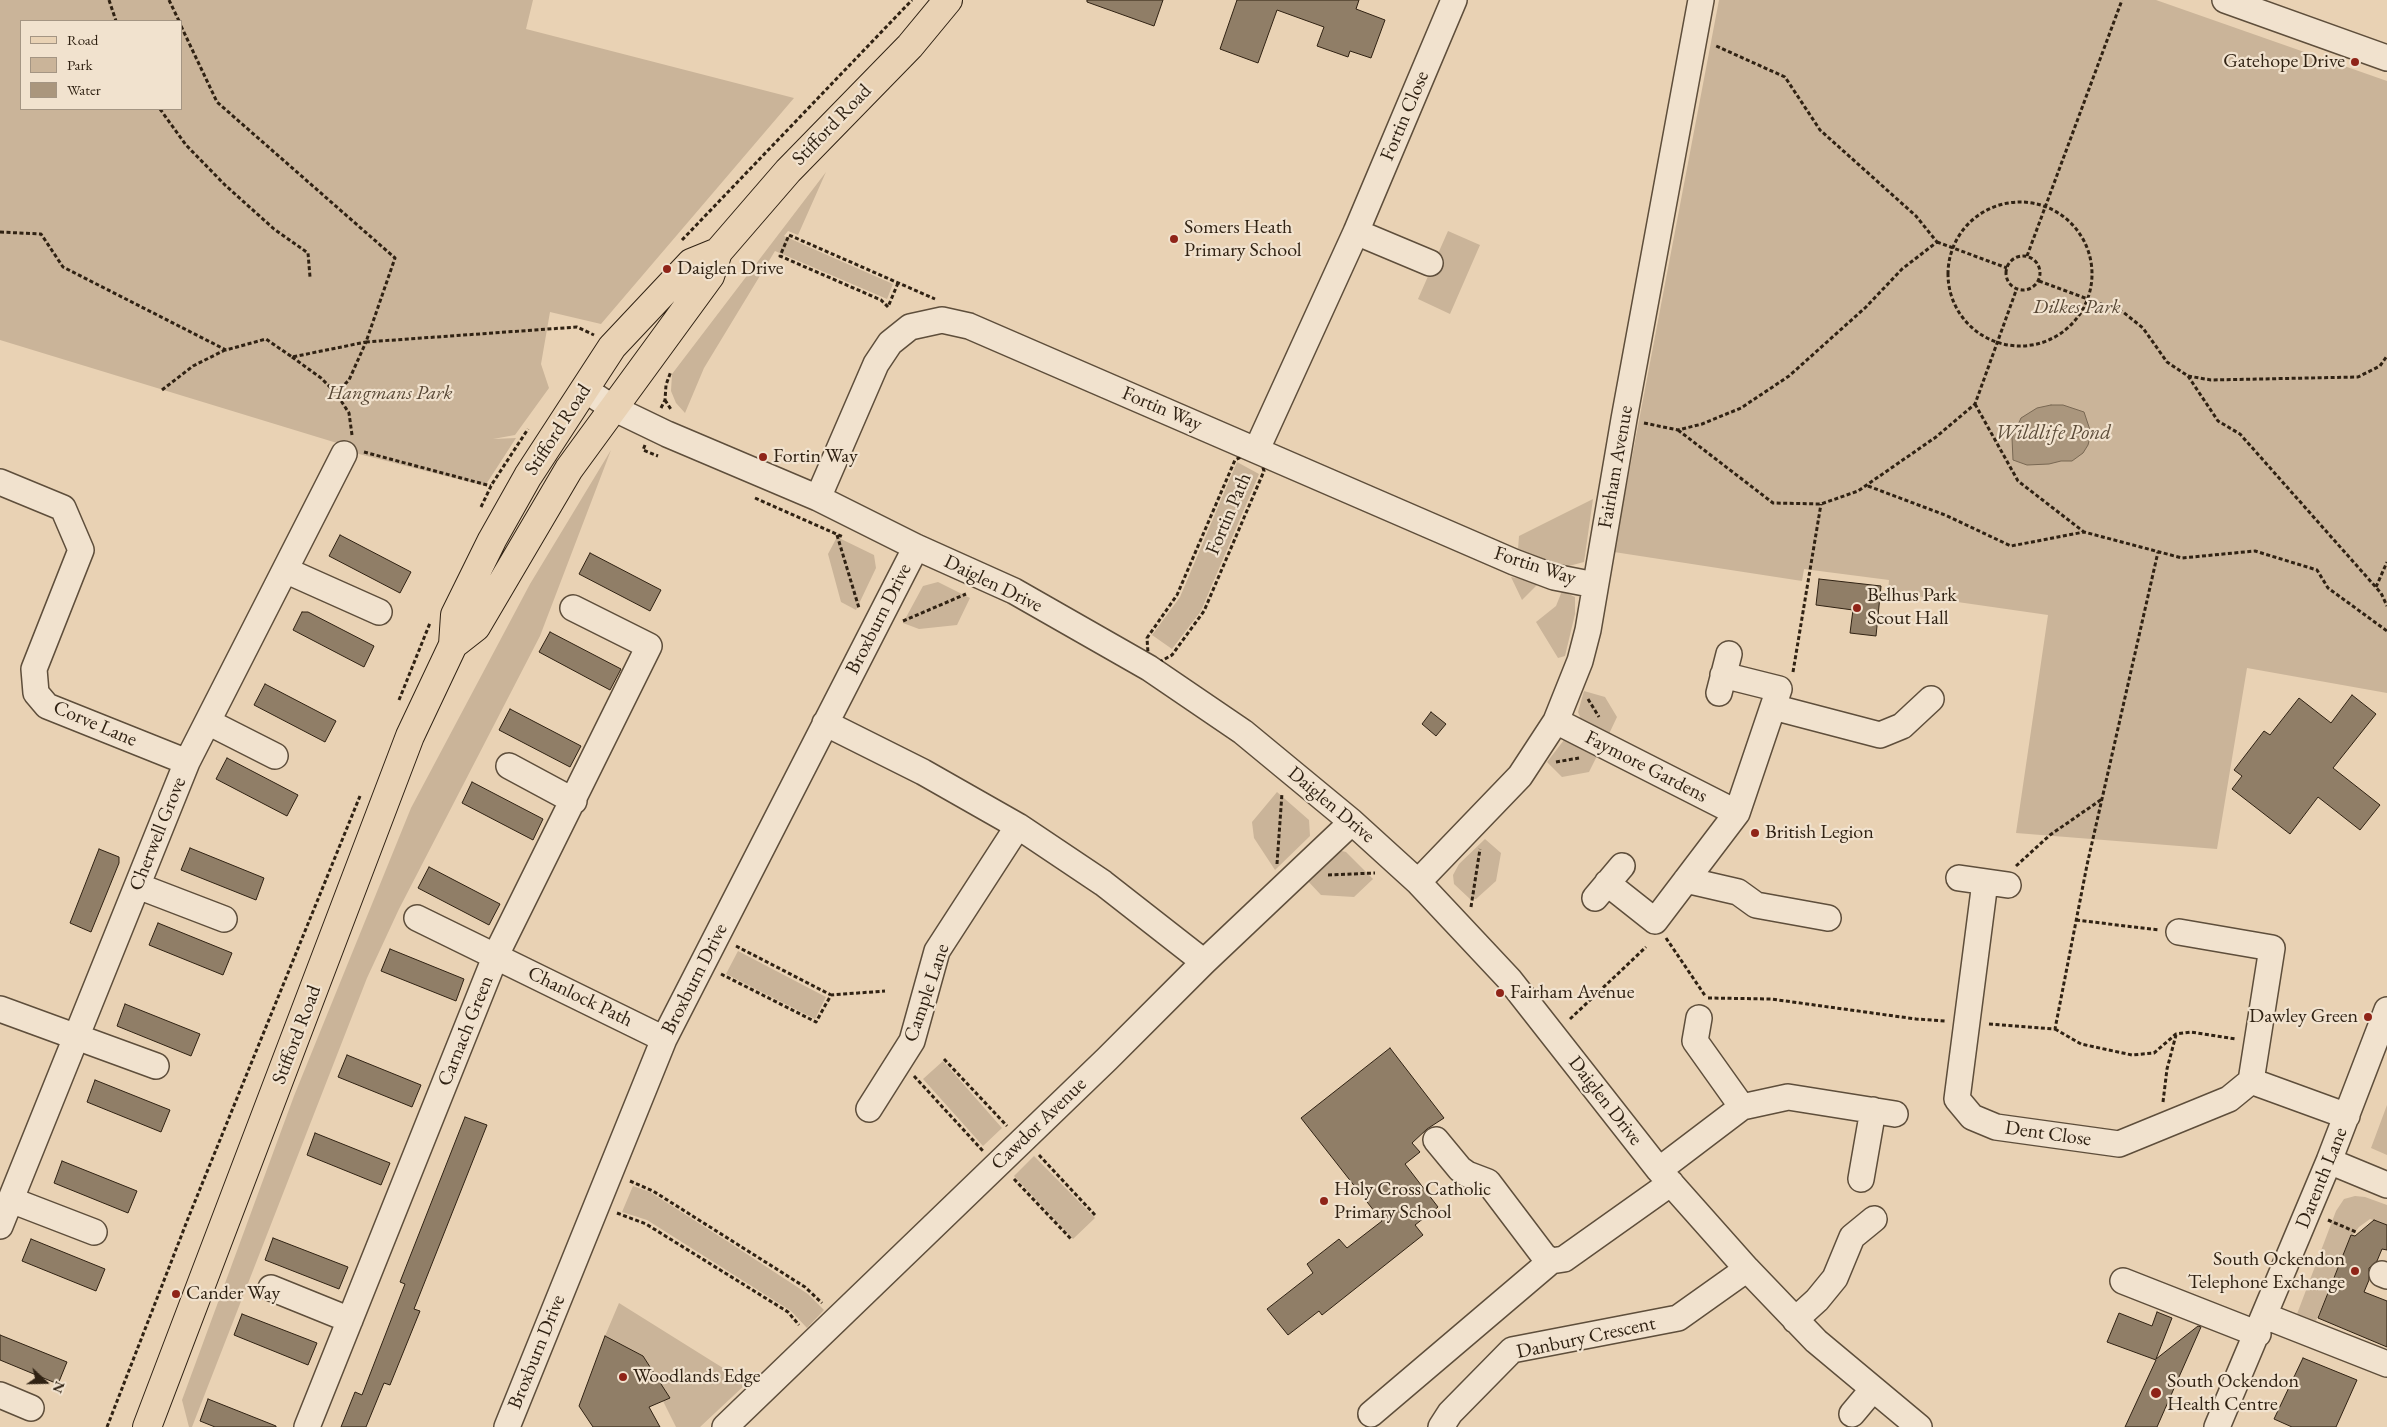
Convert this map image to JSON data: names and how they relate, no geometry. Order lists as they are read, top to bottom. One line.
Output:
{"streets":{"main road":["Stifford Road"],"street":["Fortin Close","Fortin Way","Fairham Avenue","Daiglen Drive","Broxburn Drive","Corve Lane","Faymore Gardens","Cherwell Grove","Cample Lane","Chanlock Path","Carnach Green","Cawdor Avenue","Dent Close","Darenth Lane","Danbury Crescent"],"path":["Fortin Path"]},"crossings":[["Fortin Close","Fortin Way"],["Fortin Close","Fortin Path"],["Stifford Road","Daiglen Drive"],["Fortin Way","Fairham Avenue"],["Fortin Way","Fortin Path"],["Fortin Way","Daiglen Drive"],["Fairham Avenue","Daiglen Drive"],["Fairham Avenue","Faymore Gardens"],["Fortin Path","Daiglen Drive"],["Daiglen Drive","Broxburn Drive"],["Daiglen Drive","Cawdor Avenue"],["Daiglen Drive","Danbury Crescent"],["Broxburn Drive","Chanlock Path"],["Corve Lane","Cherwell Grove"],["Chanlock Path","Carnach Green"]],"water":["Wildlife Pond"],"parks":["Dilkes Park","Hangmans Park"],"places":["Gatehope Drive","Somers Heath Primary School","Daiglen Drive","Fortin Way","Belhus Park Scout Hall","British Legion","Fairham Avenue","Dawley Green","Holy Cross Catholic Primary School","South Ockendon Telephone Exchange","Cander Way","Woodlands Edge","South Ockendon Health Centre"],"legend":["Road","Park","Water"],"north":"right"}
